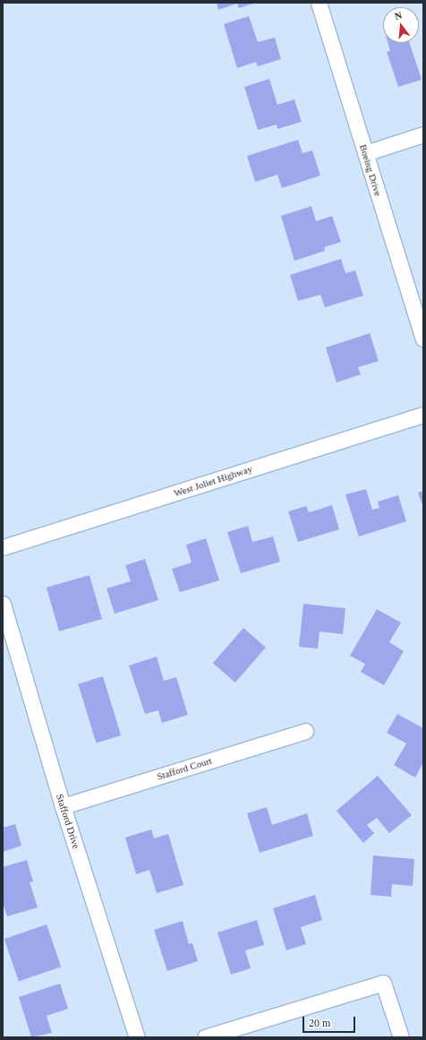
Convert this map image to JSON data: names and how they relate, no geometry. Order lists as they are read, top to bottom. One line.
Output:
{"streets":{"street":["Boeing Drive","West Joliet Highway","Stafford Court","Stafford Drive"]},"crossings":[["Stafford Court","Stafford Drive"]],"scale_bar":"20 m","north":"top"}
